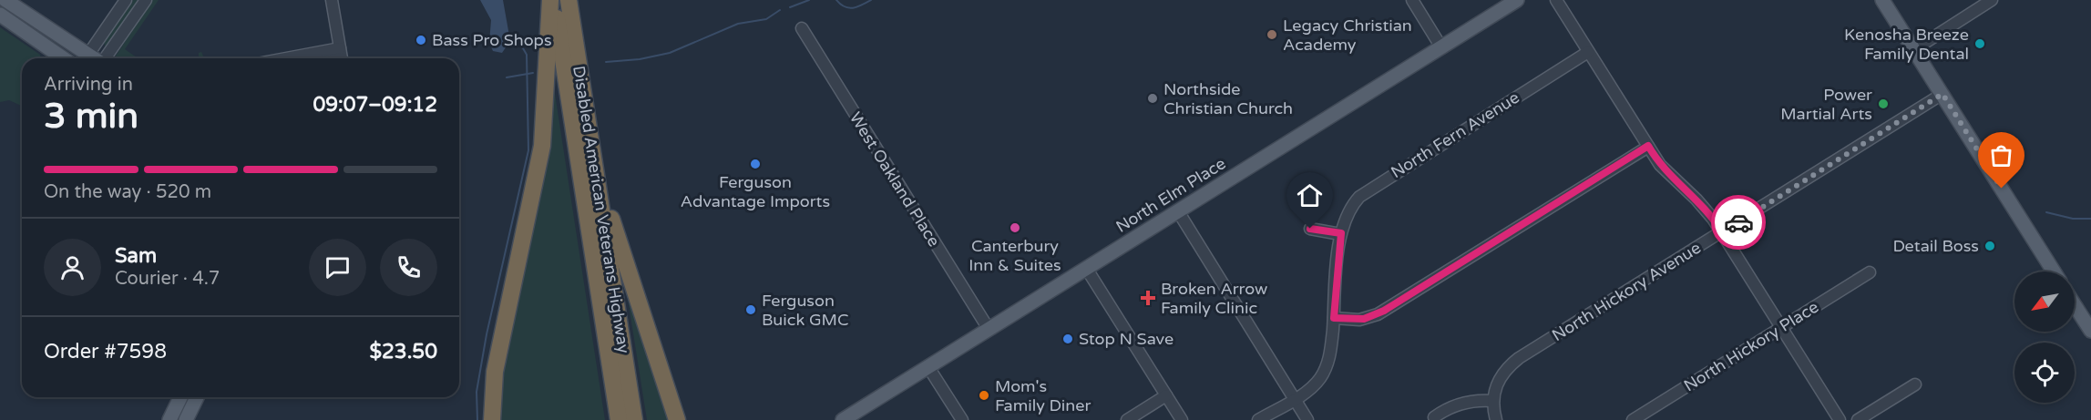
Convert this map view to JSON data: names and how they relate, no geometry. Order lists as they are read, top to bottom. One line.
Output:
{"streets":{"highway":["Disabled American Veterans Highway"],"main road":["North Elm Place"],"street":["North Fern Avenue","West Oakland Place","North Hickory Avenue","North Hickory Place"]},"crossings":[["West Oakland Place","North Elm Place"]],"places":{"other":["Legacy Christian Academy","Bass Pro Shops","Kenosha Breeze Family Dental","Northside Christian Church","Power Martial Arts","Ferguson Advantage Imports","Canterbury Inn & Suites","Detail Boss","Ferguson Buick GMC","Stop N Save","Mom's Family Diner"],"health":["Broken Arrow Family Clinic"]},"north":"bottom left","page":{"heading":["3 min","Arriving in","09:07–09:12"],"panel":["Sam","Courier · 4.7","Order #7598","$23.50"],"bar":"On the way · 520 m"}}
